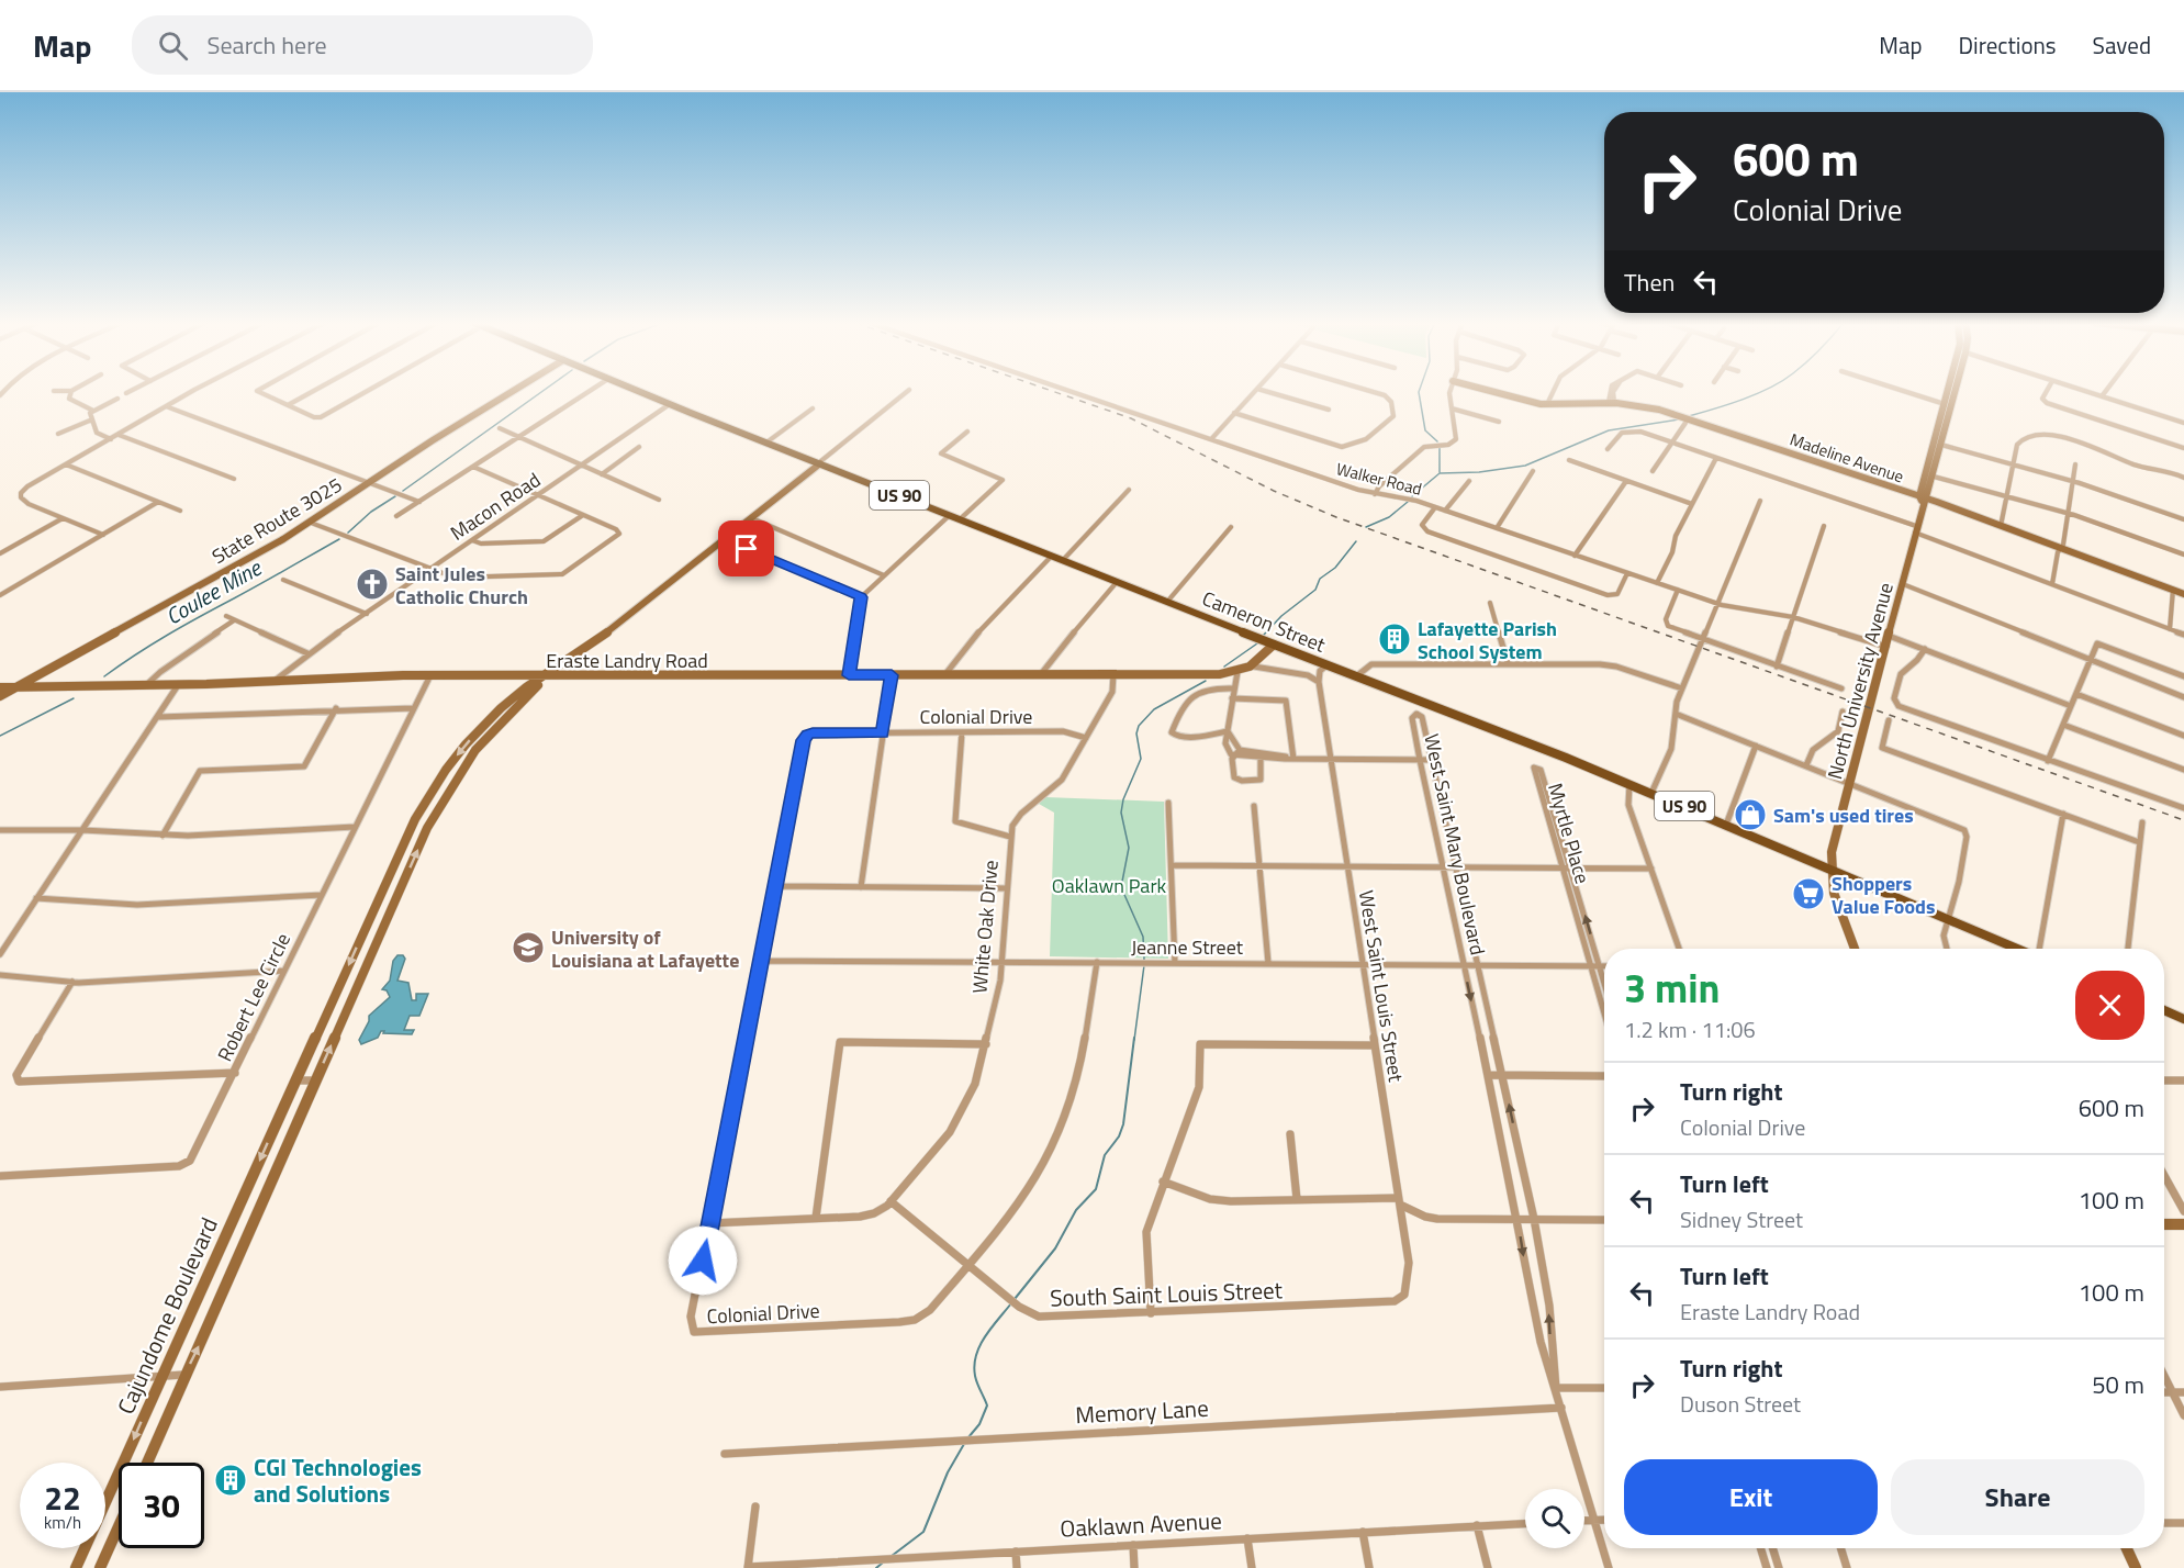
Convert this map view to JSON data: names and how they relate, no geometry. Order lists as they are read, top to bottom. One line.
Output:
{"streets":{"main road":["US 90","Cameron Street"],"street":["Madeline Avenue","Walker Road","Macon Road","State Route 3025","Eraste Landry Road","North University Avenue","Colonial Drive","Myrtle Place","West Saint Mary Boulevard","White Oak Drive","Jeanne Street","West Saint Louis Street","Robert Lee Circle","South Saint Louis Street","Cajundome Boulevard","Memory Lane","Oaklawn Avenue"]},"crossings":[["Madeline Avenue","North University Avenue"],["Walker Road","North University Avenue"],["Macon Road","Cameron Street"],["Macon Road","Eraste Landry Road"],["State Route 3025","Eraste Landry Road"],["Cameron Street","Eraste Landry Road"],["Cameron Street","North University Avenue"],["Cameron Street","Cajundome Boulevard"],["Eraste Landry Road","White Oak Drive"],["Eraste Landry Road","West Saint Louis Street"],["Eraste Landry Road","Robert Lee Circle"],["Eraste Landry Road","Cajundome Boulevard"],["Colonial Drive","White Oak Drive"],["Colonial Drive","Jeanne Street"],["Colonial Drive","South Saint Louis Street"],["Myrtle Place","Jeanne Street"],["West Saint Mary Boulevard","Jeanne Street"],["West Saint Mary Boulevard","Memory Lane"],["White Oak Drive","Jeanne Street"],["White Oak Drive","South Saint Louis Street"],["Jeanne Street","West Saint Louis Street"],["West Saint Louis Street","South Saint Louis Street"]],"water":["Coulee Mine"],"parks":["Oaklawn Park"],"places":{"church":["Saint Jules Catholic Church"],"building":["Lafayette Parish School System","CGI Technologies and Solutions"],"shop":["Sam's used tires"],"supermarket":["Shoppers Value Foods"],"school or university":["University of Louisiana at Lafayette"]},"page":{"header":"Map","search":"Search here","nav":["Map","Directions","Saved"],"turn":["600 m","Colonial Drive"],"then":"Then","heading":["3 min","1.2 km · 11:06"],"list":[{"name":"Turn right","note":"Colonial Drive","value":"600 m"},{"name":"Turn left","note":"Sidney Street","value":"100 m"},{"name":"Turn left","note":"Eraste Landry Road","value":"100 m"},{"name":"Turn right","note":"Duson Street","value":"50 m"}],"buttons":["Exit","Share"],"speed":"22 km/h","limit":"30"}}
